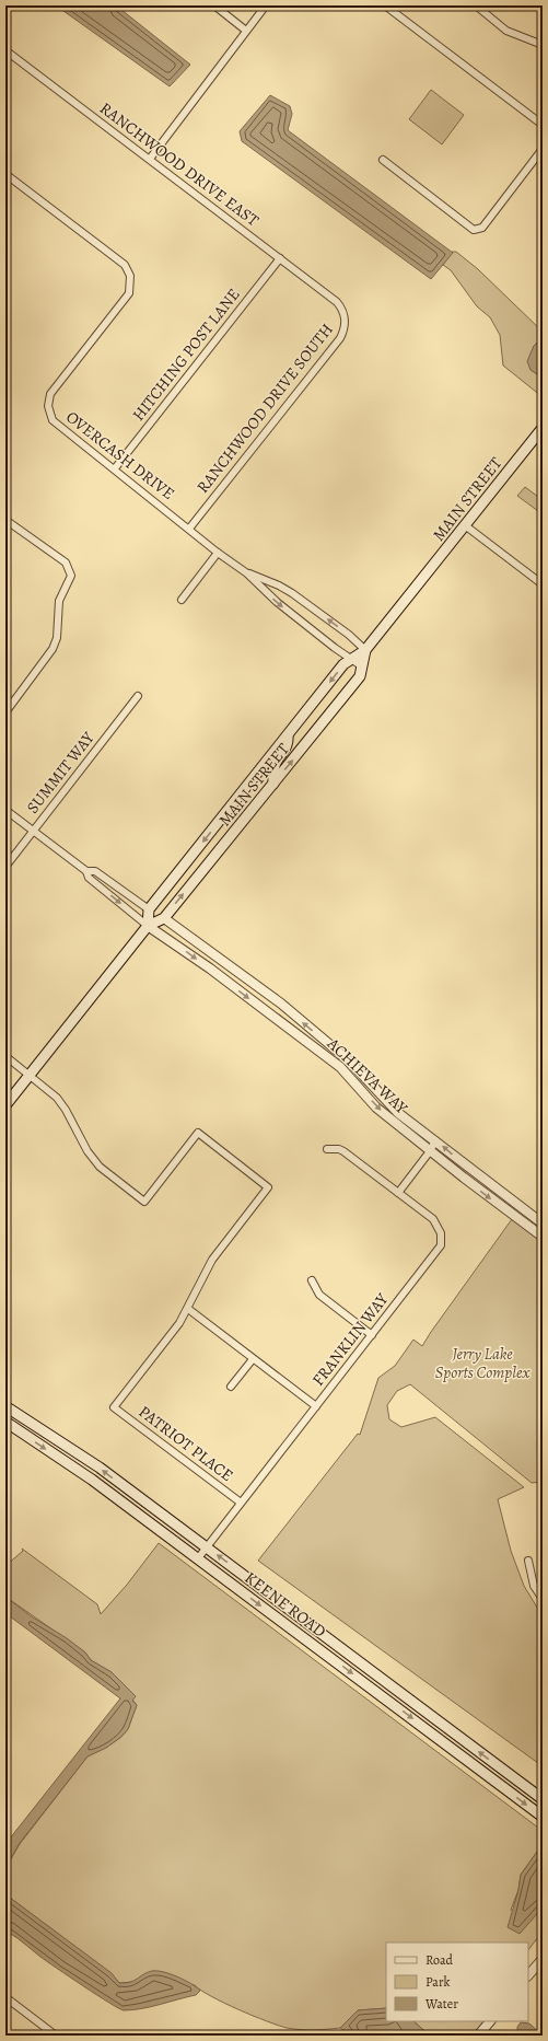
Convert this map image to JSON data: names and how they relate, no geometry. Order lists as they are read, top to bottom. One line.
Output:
{"streets":{"main road":["MAIN STREET","KEENE ROAD"],"street":["RANCHWOOD DRIVE EAST","HITCHING POST LANE","RANCHWOOD DRIVE SOUTH","OVERCASH DRIVE","SUMMIT WAY","ACHIEVA WAY","FRANKLIN WAY","PATRIOT PLACE"]},"crossings":[["RANCHWOOD DRIVE EAST","HITCHING POST LANE"],["RANCHWOOD DRIVE EAST","RANCHWOOD DRIVE SOUTH"],["HITCHING POST LANE","OVERCASH DRIVE"],["RANCHWOOD DRIVE SOUTH","OVERCASH DRIVE"],["OVERCASH DRIVE","MAIN STREET"],["MAIN STREET","ACHIEVA WAY"],["FRANKLIN WAY","PATRIOT PLACE"],["FRANKLIN WAY","KEENE ROAD"]],"parks":["Jerry Lake Sports Complex"],"legend":["Road","Park","Water"]}
